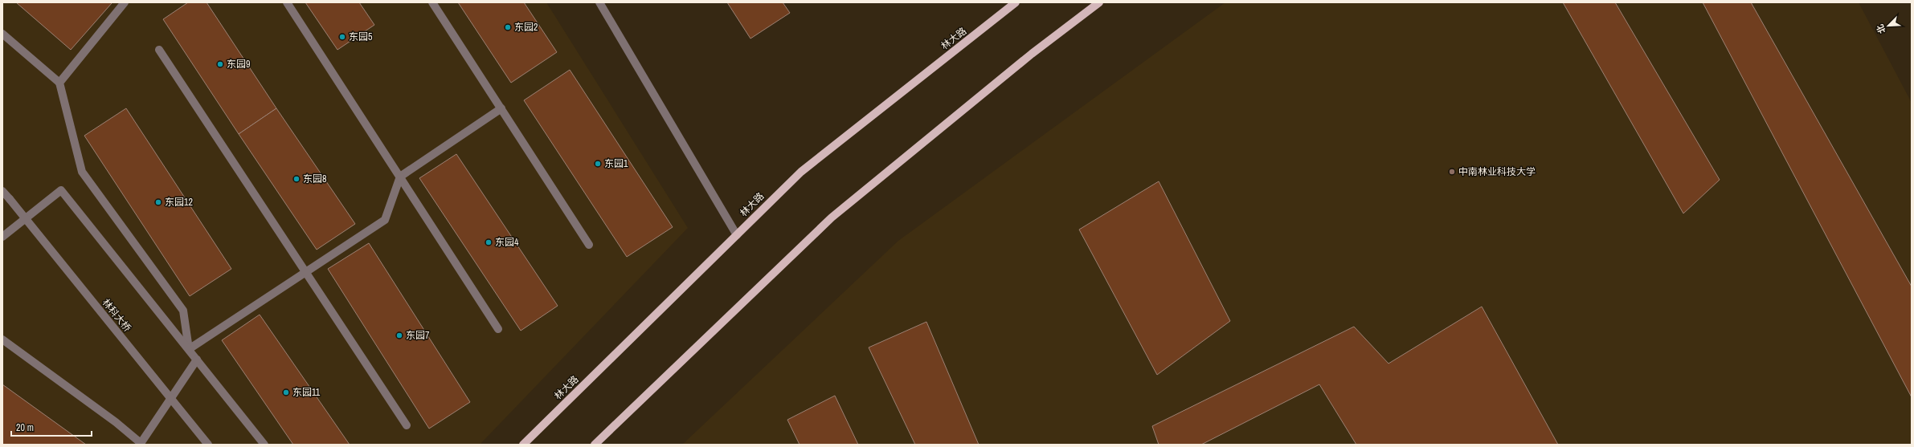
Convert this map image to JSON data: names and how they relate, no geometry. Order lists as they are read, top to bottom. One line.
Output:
{"streets":{"main road":["林大路"],"street":["林科大桥"]},"places":["东园2","东园5","东园9","东园1","中南林业科技大学","东园8","东园12","东园4","东园7","东园11"],"scale_bar":"20 m","north":"bottom left"}
